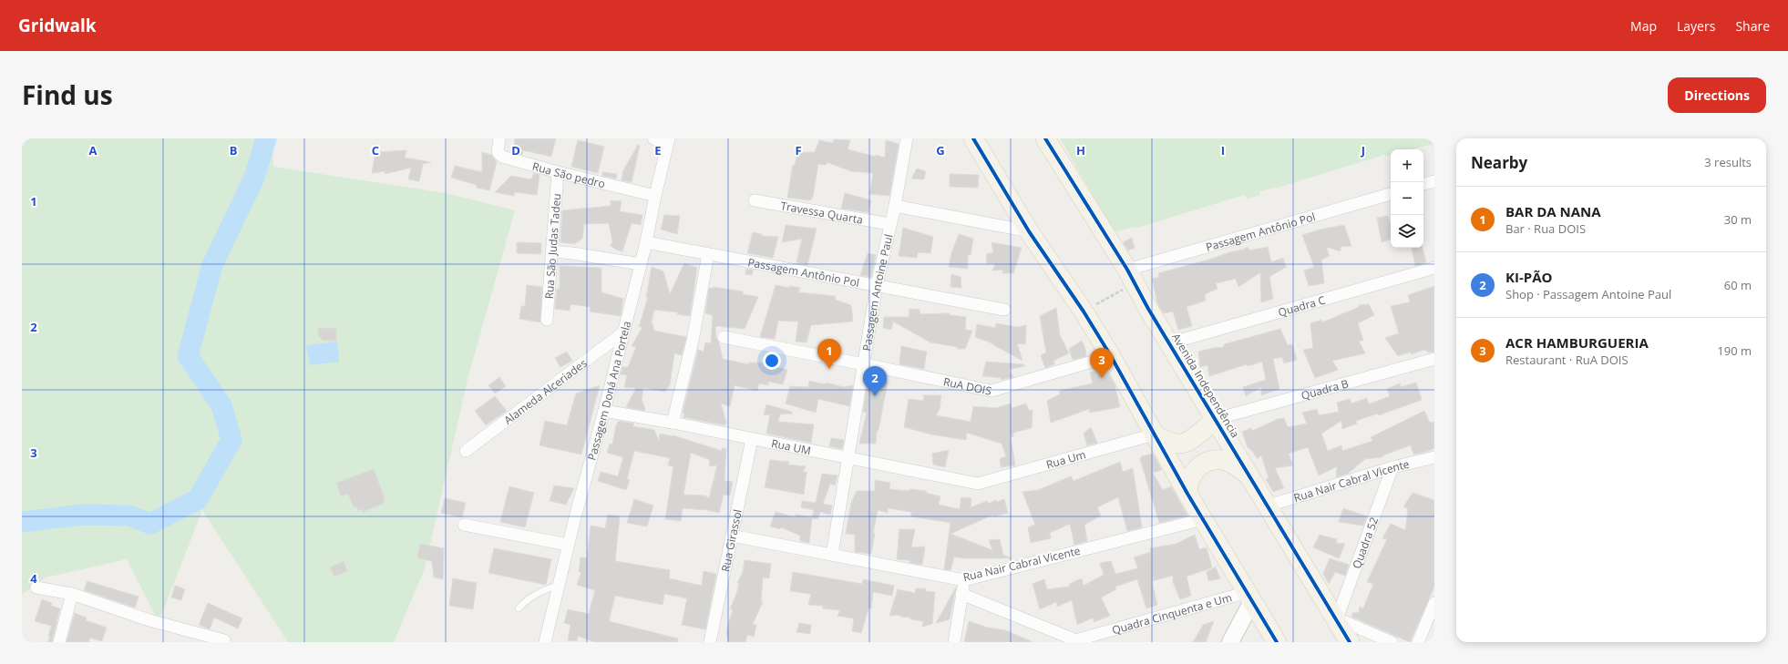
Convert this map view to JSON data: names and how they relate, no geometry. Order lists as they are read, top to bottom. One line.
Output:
{"streets":{"main road":["Avenida Independência"],"street":["Rua São pedro","Travessa Quarta","Passagem Antônio Pol","Rua São Judas Tadeu","Passagem Antoine Paul","Quadra C","RuA DOIS","Quadra B","Alameda Alceriades","Passagem Doná Ana Portela","Rua UM","Rua Um","Rua Nair Cabral Vicente","Rua Girassol","Quadra 52","Quadra Cinquenta e Um"]},"crossings":[["Rua São pedro","Rua São Judas Tadeu"],["Rua São pedro","Passagem Doná Ana Portela"],["Travessa Quarta","Passagem Antoine Paul"],["Passagem Antônio Pol","Passagem Antoine Paul"],["Passagem Antônio Pol","Avenida Independência"],["Passagem Antônio Pol","Passagem Doná Ana Portela"],["Passagem Antoine Paul","RuA DOIS"],["Passagem Antoine Paul","Rua UM"],["Passagem Antoine Paul","Rua Nair Cabral Vicente"],["Quadra C","Avenida Independência"],["Avenida Independência","Quadra B"],["Avenida Independência","Rua Nair Cabral Vicente"],["Avenida Independência","Quadra 52"],["Alameda Alceriades","Passagem Doná Ana Portela"],["Passagem Doná Ana Portela","Rua UM"],["Rua UM","Rua Um"],["Rua UM","Rua Girassol"],["Rua Nair Cabral Vicente","Rua Girassol"],["Rua Nair Cabral Vicente","Quadra 52"]],"page":{"header":"Gridwalk","nav":["Map","Layers","Share"],"title":"Find us","buttons":"Directions","heading":["Nearby","3 results"],"map_buttons":["+","−"],"list":[{"mark":"1","name":"BAR DA NANA","note":"Bar · Rua DOIS","value":"30 m"},{"mark":"2","name":"KI-PÃO","note":"Shop · Passagem Antoine Paul","value":"60 m"},{"mark":"3","name":"ACR HAMBURGUERIA","note":"Restaurant · RuA DOIS","value":"190 m"}],"pins":["1","3","2"]},"grid":{"columns":["A","B","C","D","E","F","G","H","I","J"],"rows":["1","2","3","4"]}}
